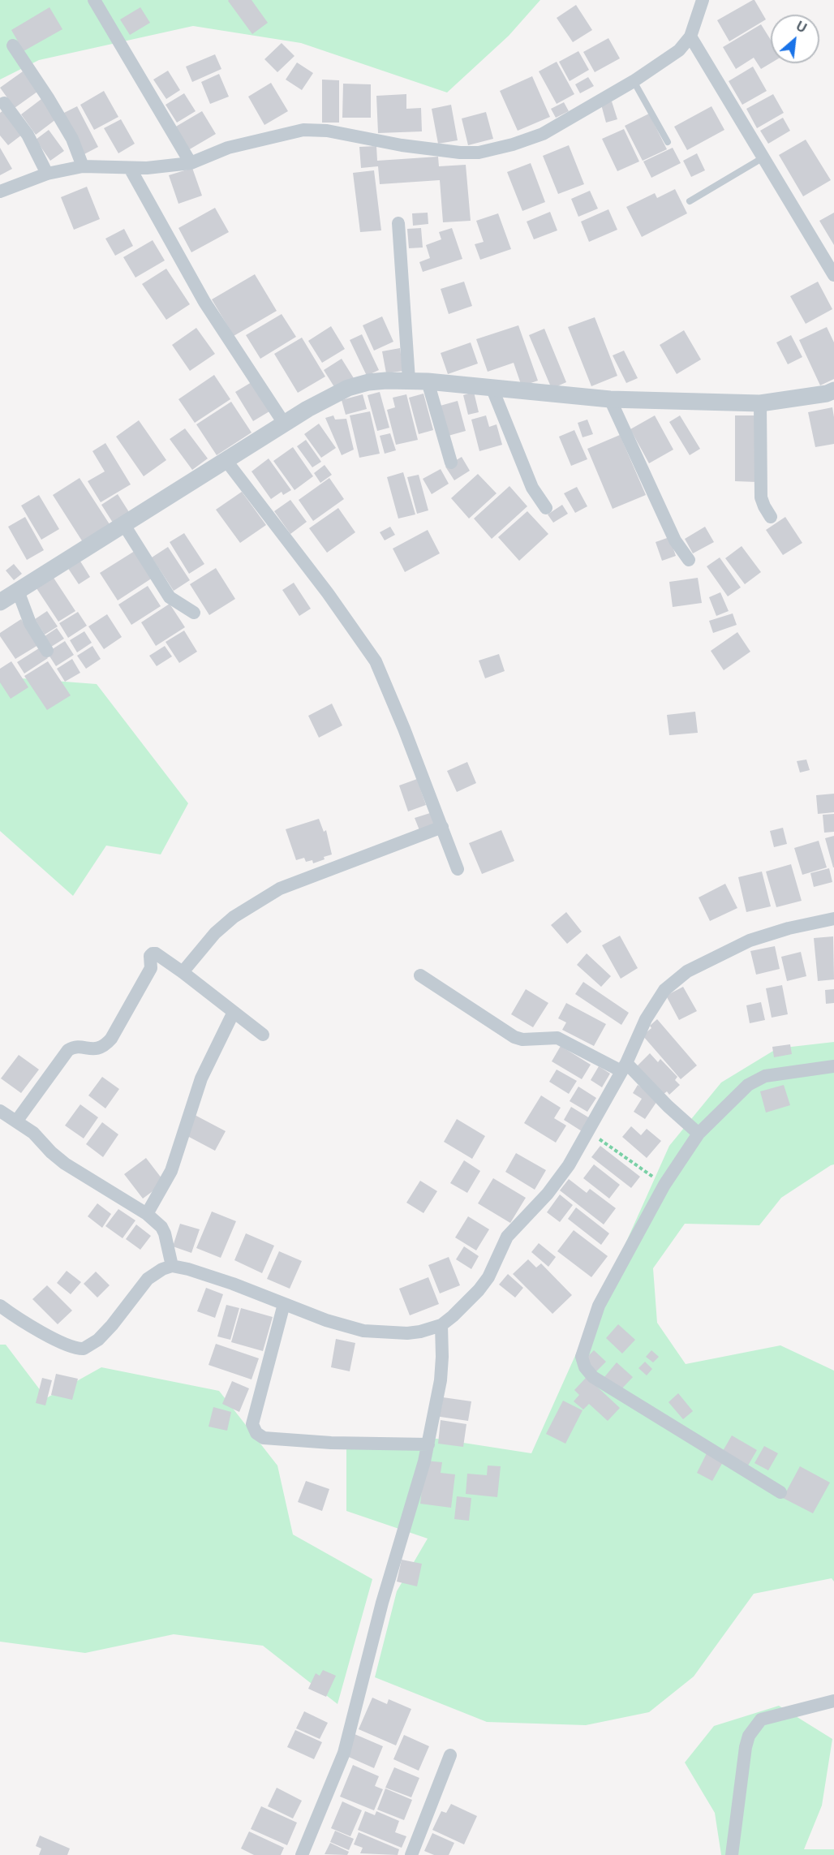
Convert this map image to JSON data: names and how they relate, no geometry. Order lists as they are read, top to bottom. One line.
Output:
{"north":"top right"}
